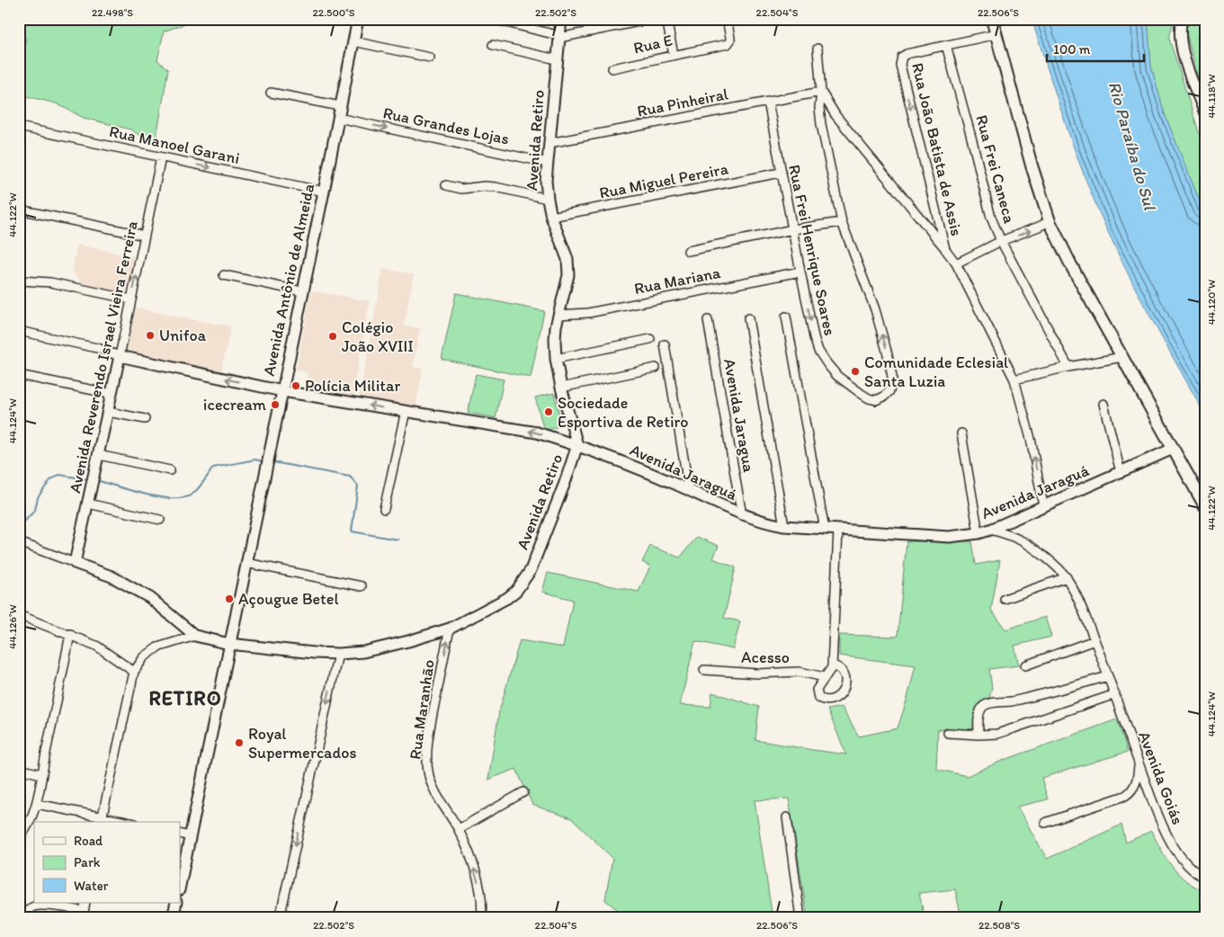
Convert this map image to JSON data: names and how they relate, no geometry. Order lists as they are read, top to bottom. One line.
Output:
{"streets":{"street":["Rua E","Rua Pinheiral","Rua Grandes Lojas","Avenida Retiro","Rua Manoel Garani","Rua João Batista de Assis","Rua Frei Caneca","Rua Miguel Pereira","Rua Frei Henrique Soares","Avenida Antônio de Almeida","Rua Mariana","Avenida Reverendo Israel Vieira Ferreira","Avenida Jaragua","Avenida Jaraguá","Acesso","Rua Maranhão","Avenida Goiás"]},"crossings":[["Rua Pinheiral","Avenida Retiro"],["Rua Pinheiral","Rua Frei Henrique Soares"],["Rua Grandes Lojas","Avenida Retiro"],["Rua Grandes Lojas","Avenida Antônio de Almeida"],["Avenida Retiro","Rua Miguel Pereira"],["Avenida Retiro","Avenida Antônio de Almeida"],["Avenida Retiro","Rua Mariana"],["Avenida Retiro","Avenida Jaraguá"],["Avenida Retiro","Rua Maranhão"],["Rua Manoel Garani","Avenida Antônio de Almeida"],["Rua Manoel Garani","Avenida Reverendo Israel Vieira Ferreira"],["Rua João Batista de Assis","Rua Frei Caneca"],["Rua João Batista de Assis","Avenida Jaraguá"],["Rua Miguel Pereira","Rua Frei Henrique Soares"],["Rua Frei Henrique Soares","Rua Mariana"],["Avenida Antônio de Almeida","Avenida Jaraguá"],["Avenida Reverendo Israel Vieira Ferreira","Avenida Jaraguá"],["Avenida Jaragua","Avenida Jaraguá"],["Avenida Jaraguá","Avenida Goiás"]],"one_way":["Rua Manoel Garani","Avenida Jaraguá","Rua Maranhão"],"districts":["RETIRO"],"water":["Rio Paraíba do Sul"],"places":["Unifoa","Colégio João XVIII","Comunidade Eclesial Santa Luzia","Polícia Militar","icecream","Sociedade Esportiva de Retiro","Açougue Betel","Royal Supermercados"],"legend":["Road","Park","Water"],"scale_bar":"100 m","coordinates":["22.498°S","22.500°S","22.502°S","22.504°S","22.506°S","44.118°W","44.122°W","44.120°W","44.124°W","44.126°W","22.508°S"]}
